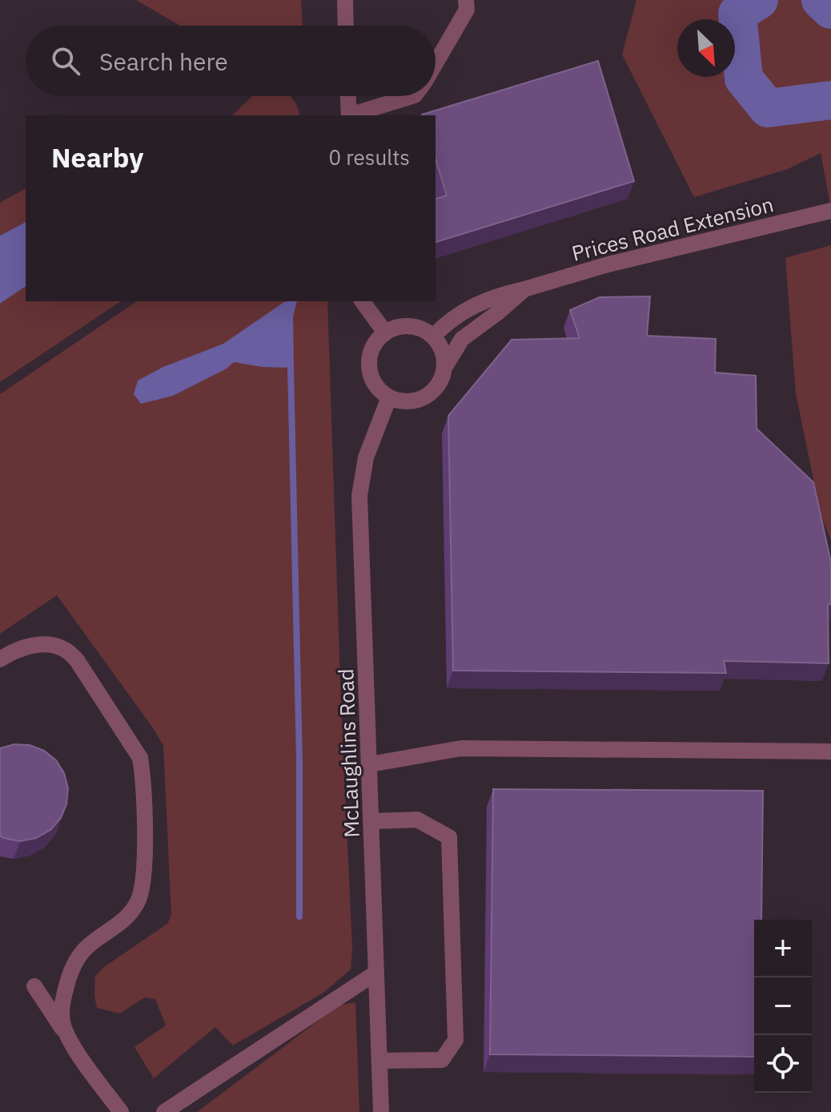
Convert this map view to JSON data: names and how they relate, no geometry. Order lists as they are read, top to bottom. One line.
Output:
{"streets":{"street":["Prices Road Extension","McLaughlins Road"]},"crossings":[["Prices Road Extension","McLaughlins Road"]],"north":"bottom right","page":{"search":"Search here","heading":["Nearby","0 results"],"map_buttons":["+","−"]}}
